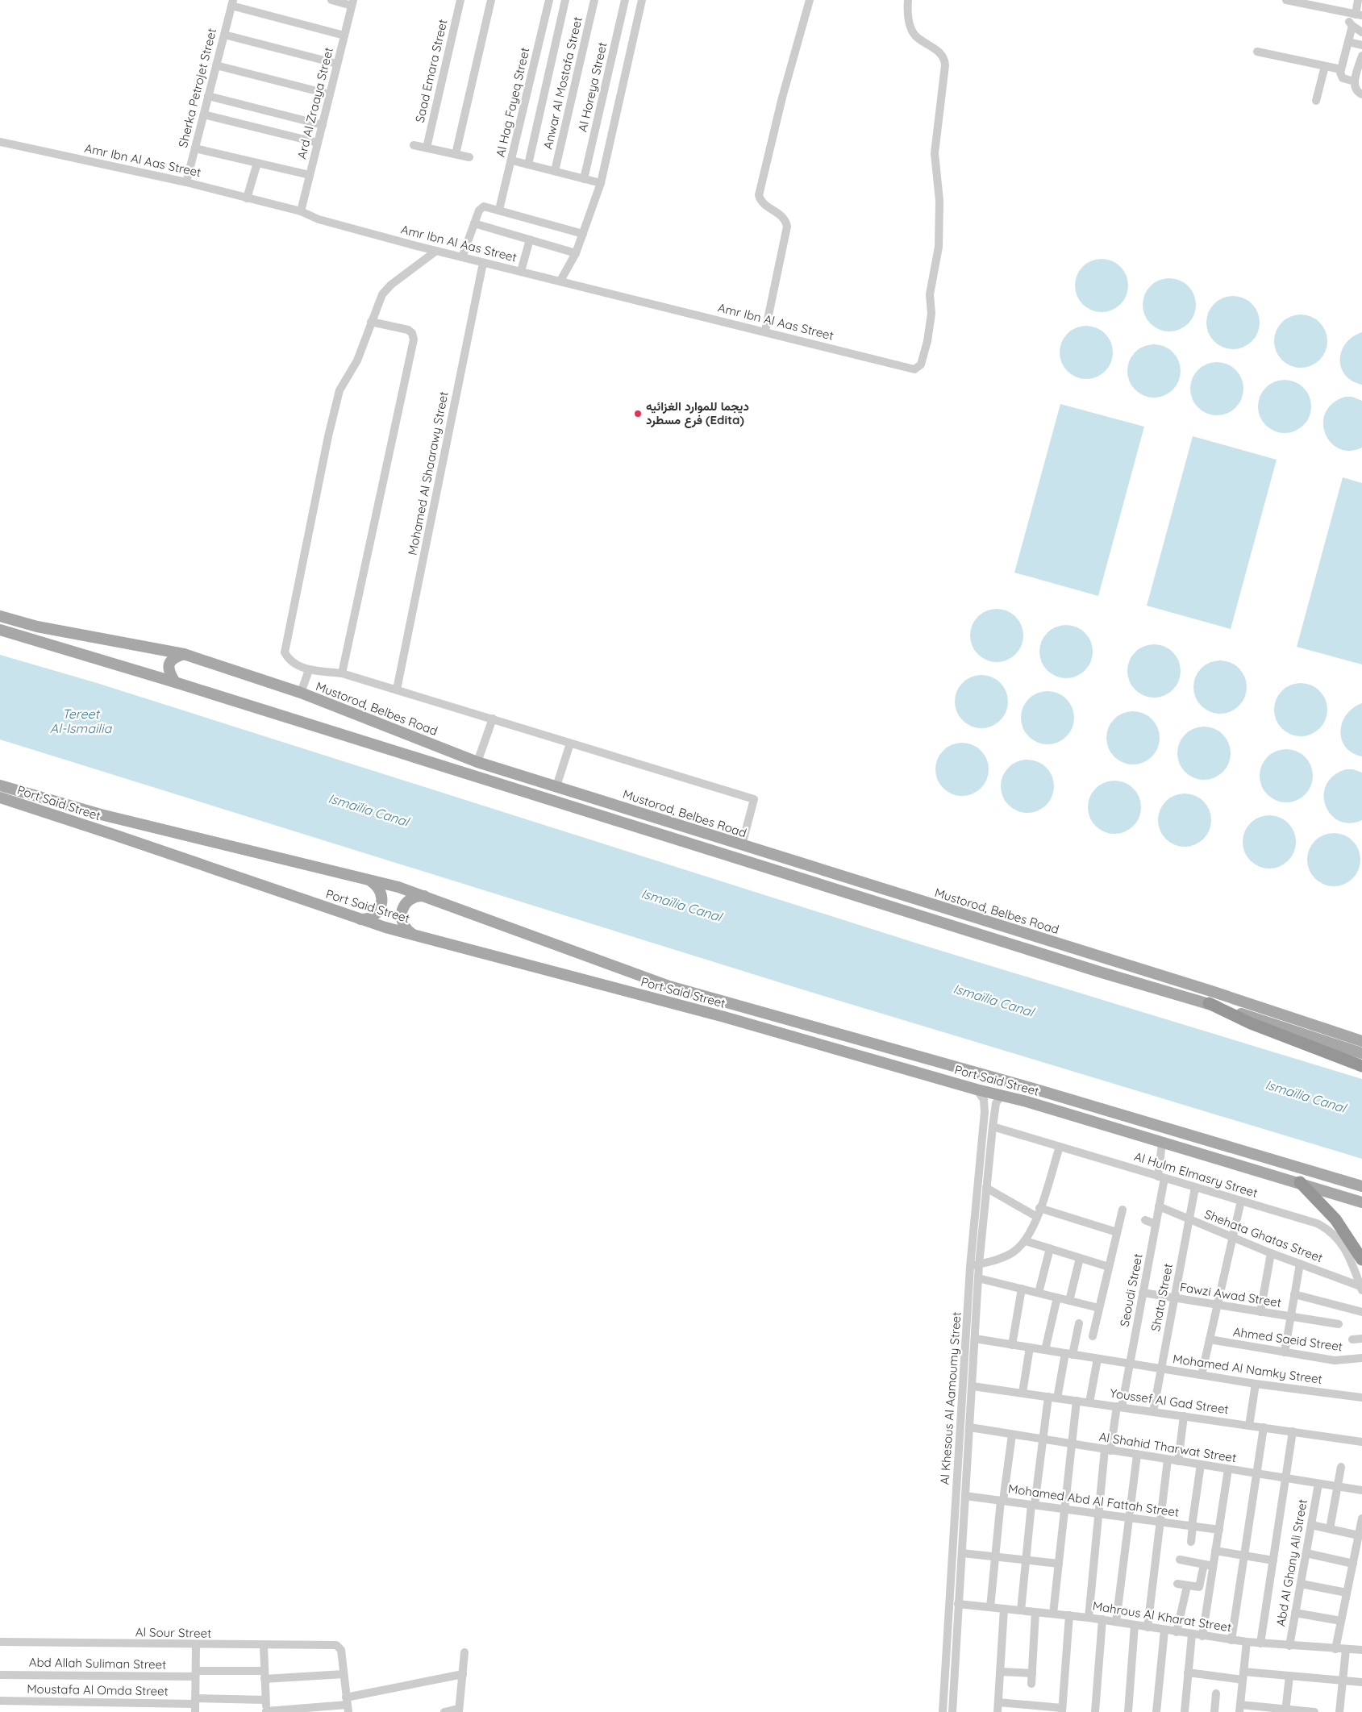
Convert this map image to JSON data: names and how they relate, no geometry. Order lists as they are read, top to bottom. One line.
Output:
{"streets":{"main road":["Mustorod, Belbes Road","Port Said Street"],"street":["Saad Emara Street","Anwar Al Mostafa Street","Al Horeya Street","Sherka Petrojet Street","Al Hag Fayeq Street","Ard Al Zraaya Street","Amr Ibn Al Aas Street","Mohamed Al Shaarawy Street","Al Hulm Elmasry Street","Shehata Ghatas Street","Seoudi Street","Fawzi Awad Street","Shata Street","Ahmed Saeid Street","Mohamed Al Namky Street","Al Khesous Al Aamoumy Street","Youssef Al Gad Street","Al Shahid Tharwat Street","Mohamed Abd Al Fattah Street","Abd Al Ghany Ali Street","Mahrous Al Kharat Street","Al Sour Street","Abd Allah Suliman Street","Moustafa Al Omda Street"]},"crossings":[["Sherka Petrojet Street","Amr Ibn Al Aas Street"],["Ard Al Zraaya Street","Amr Ibn Al Aas Street"],["Amr Ibn Al Aas Street","Mohamed Al Shaarawy Street"],["Port Said Street","Seoudi Street"],["Port Said Street","Al Khesous Al Aamoumy Street"],["Al Hulm Elmasry Street","Shehata Ghatas Street"],["Al Hulm Elmasry Street","Seoudi Street"],["Al Hulm Elmasry Street","Shata Street"],["Al Hulm Elmasry Street","Al Khesous Al Aamoumy Street"],["Shehata Ghatas Street","Seoudi Street"],["Shehata Ghatas Street","Shata Street"],["Seoudi Street","Fawzi Awad Street"],["Seoudi Street","Mohamed Al Namky Street"],["Seoudi Street","Youssef Al Gad Street"],["Seoudi Street","Al Shahid Tharwat Street"],["Seoudi Street","Mohamed Abd Al Fattah Street"],["Seoudi Street","Mahrous Al Kharat Street"],["Fawzi Awad Street","Shata Street"],["Shata Street","Mohamed Al Namky Street"],["Shata Street","Youssef Al Gad Street"],["Mohamed Al Namky Street","Al Khesous Al Aamoumy Street"],["Al Khesous Al Aamoumy Street","Youssef Al Gad Street"],["Al Khesous Al Aamoumy Street","Al Shahid Tharwat Street"],["Al Khesous Al Aamoumy Street","Mohamed Abd Al Fattah Street"],["Al Khesous Al Aamoumy Street","Mahrous Al Kharat Street"],["Al Shahid Tharwat Street","Abd Al Ghany Ali Street"],["Abd Al Ghany Ali Street","Mahrous Al Kharat Street"],["Al Sour Street","Abd Allah Suliman Street"]],"water":["Tereet Al-Ismailia","Ismaïlia Canal"],"places":["ديجما للموارد الغزائيه فرع مسطرد (Edita)"]}
